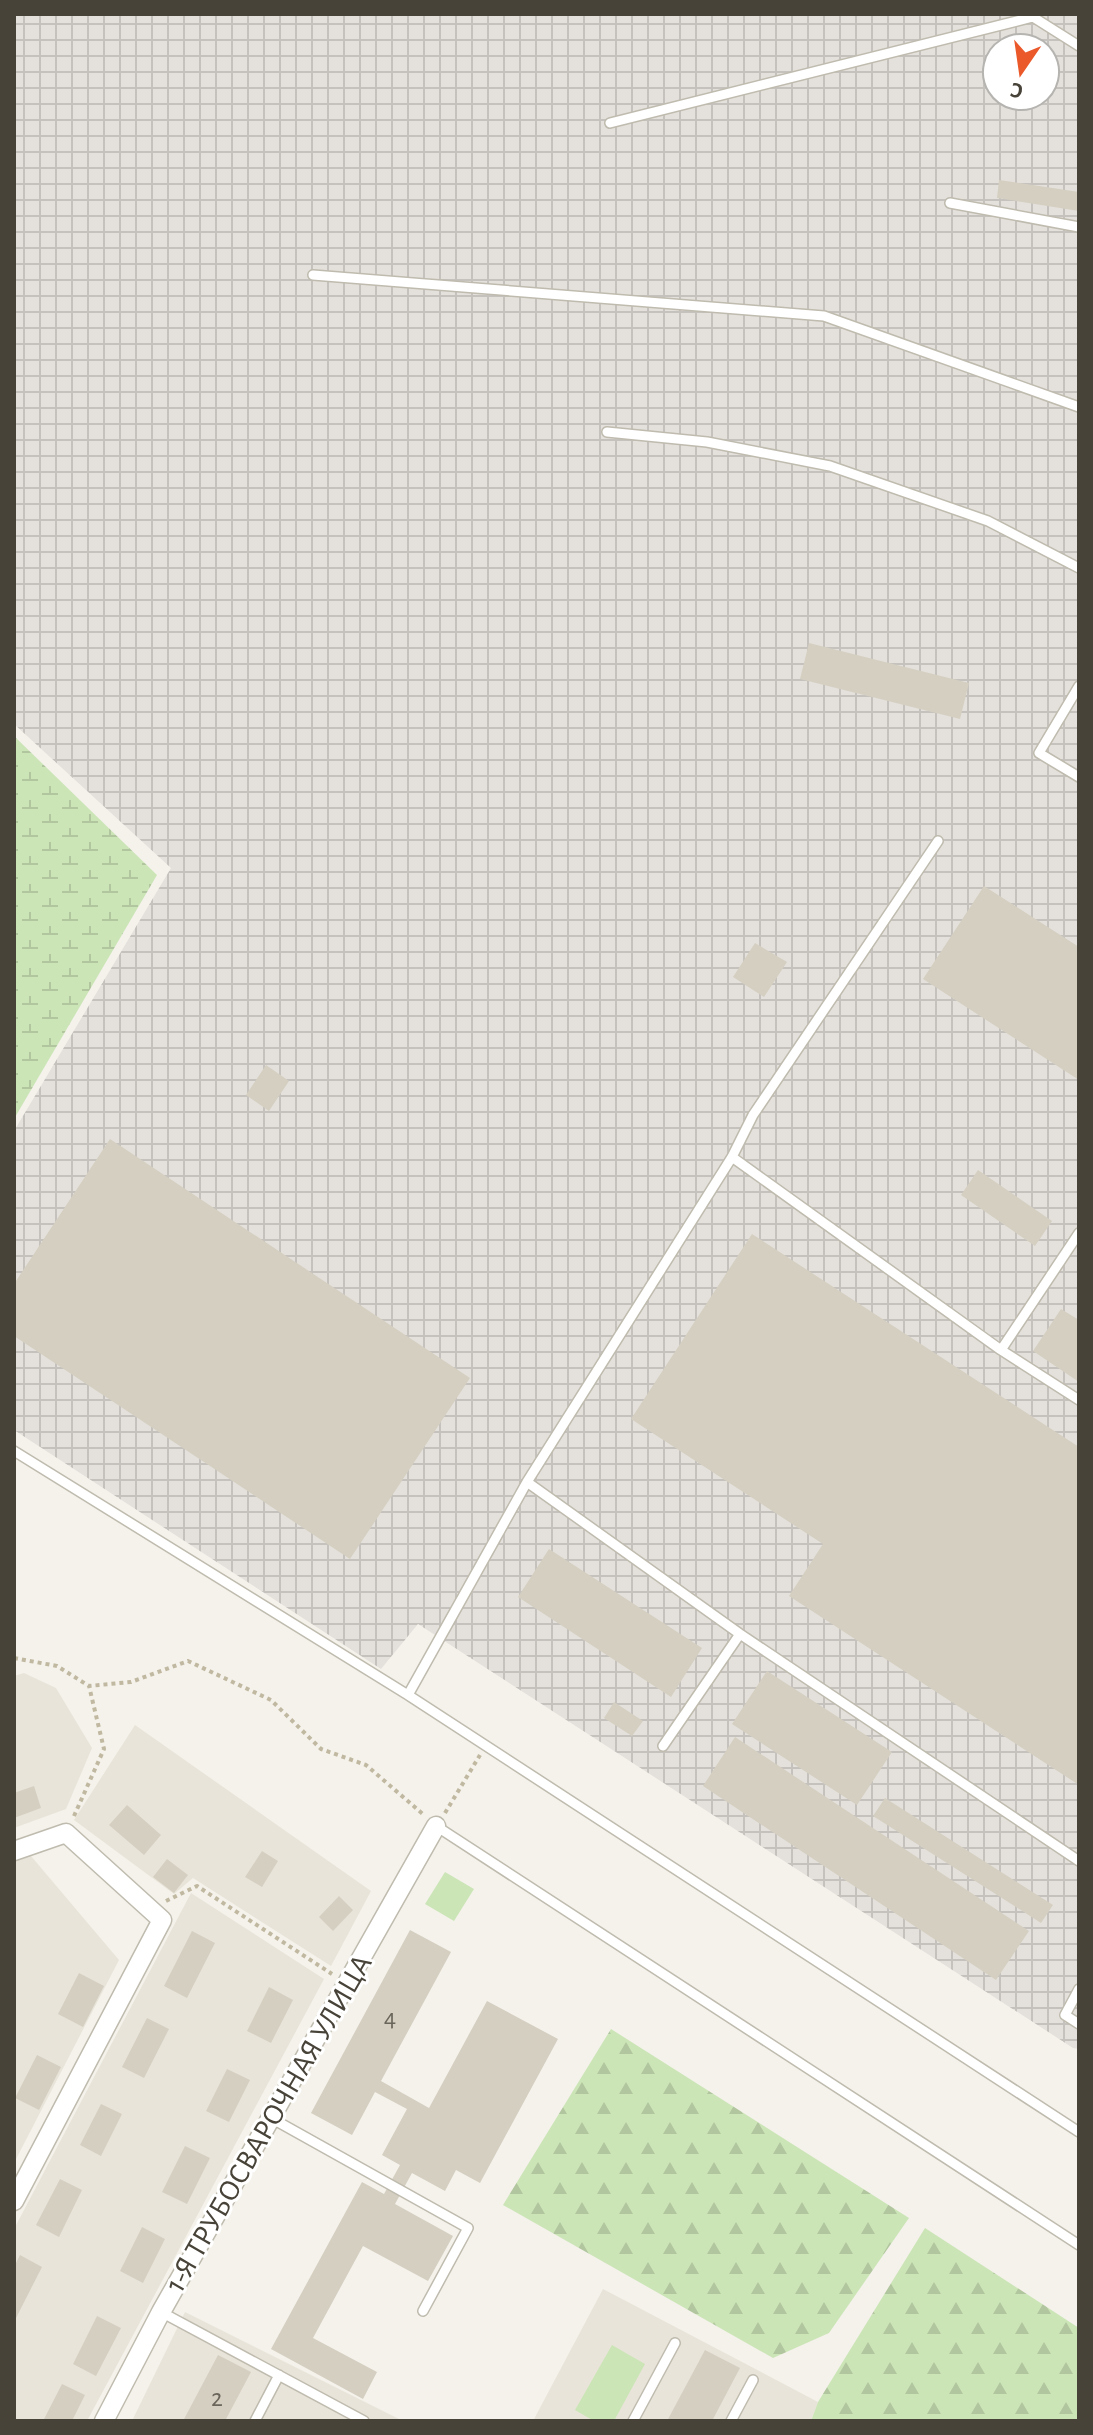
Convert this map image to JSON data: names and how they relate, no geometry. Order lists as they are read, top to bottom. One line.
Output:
{"streets":{"street":["1-Я ТРУБОСВАРОЧНАЯ УЛИЦА"]},"house_numbers":["4","2"],"north":"bottom"}
